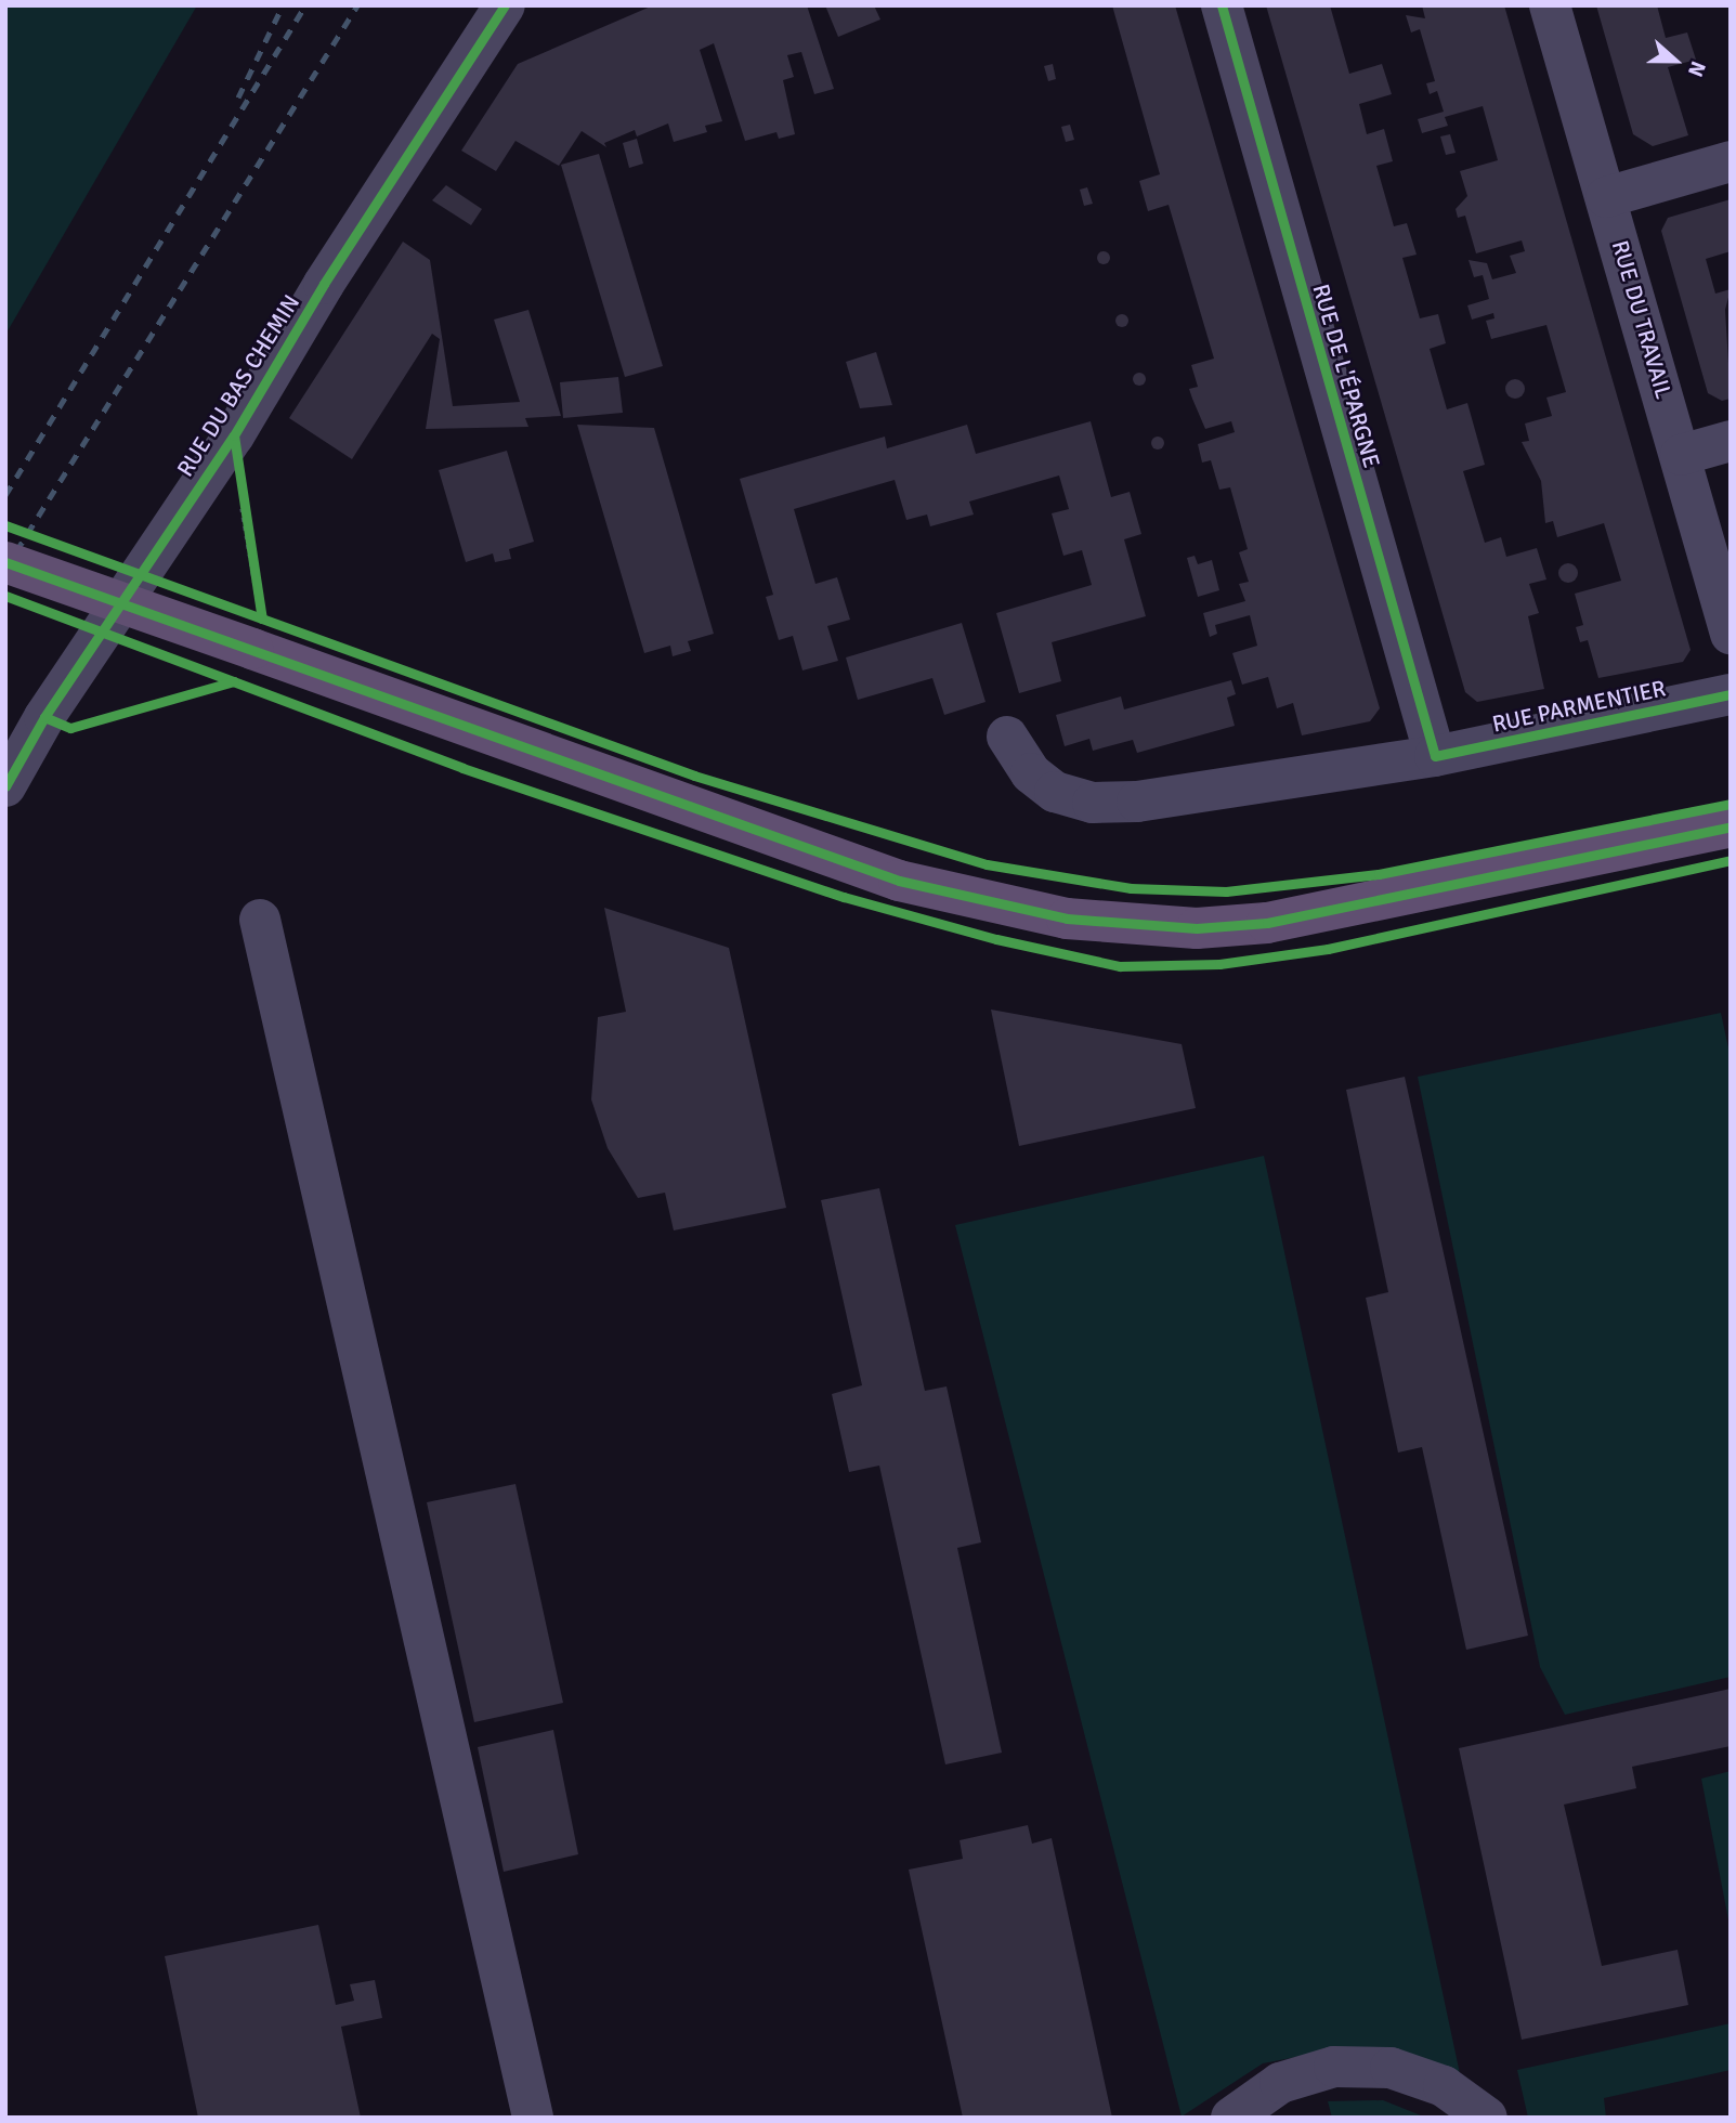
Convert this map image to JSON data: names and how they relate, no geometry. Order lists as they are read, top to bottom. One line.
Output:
{"streets":{"street":["RUE DU TRAVAIL","RUE DE L'ÉPARGNE","RUE DU BAS CHEMIN","RUE PARMENTIER"]},"crossings":[["RUE DE L'ÉPARGNE","RUE PARMENTIER"]],"north":"right"}
